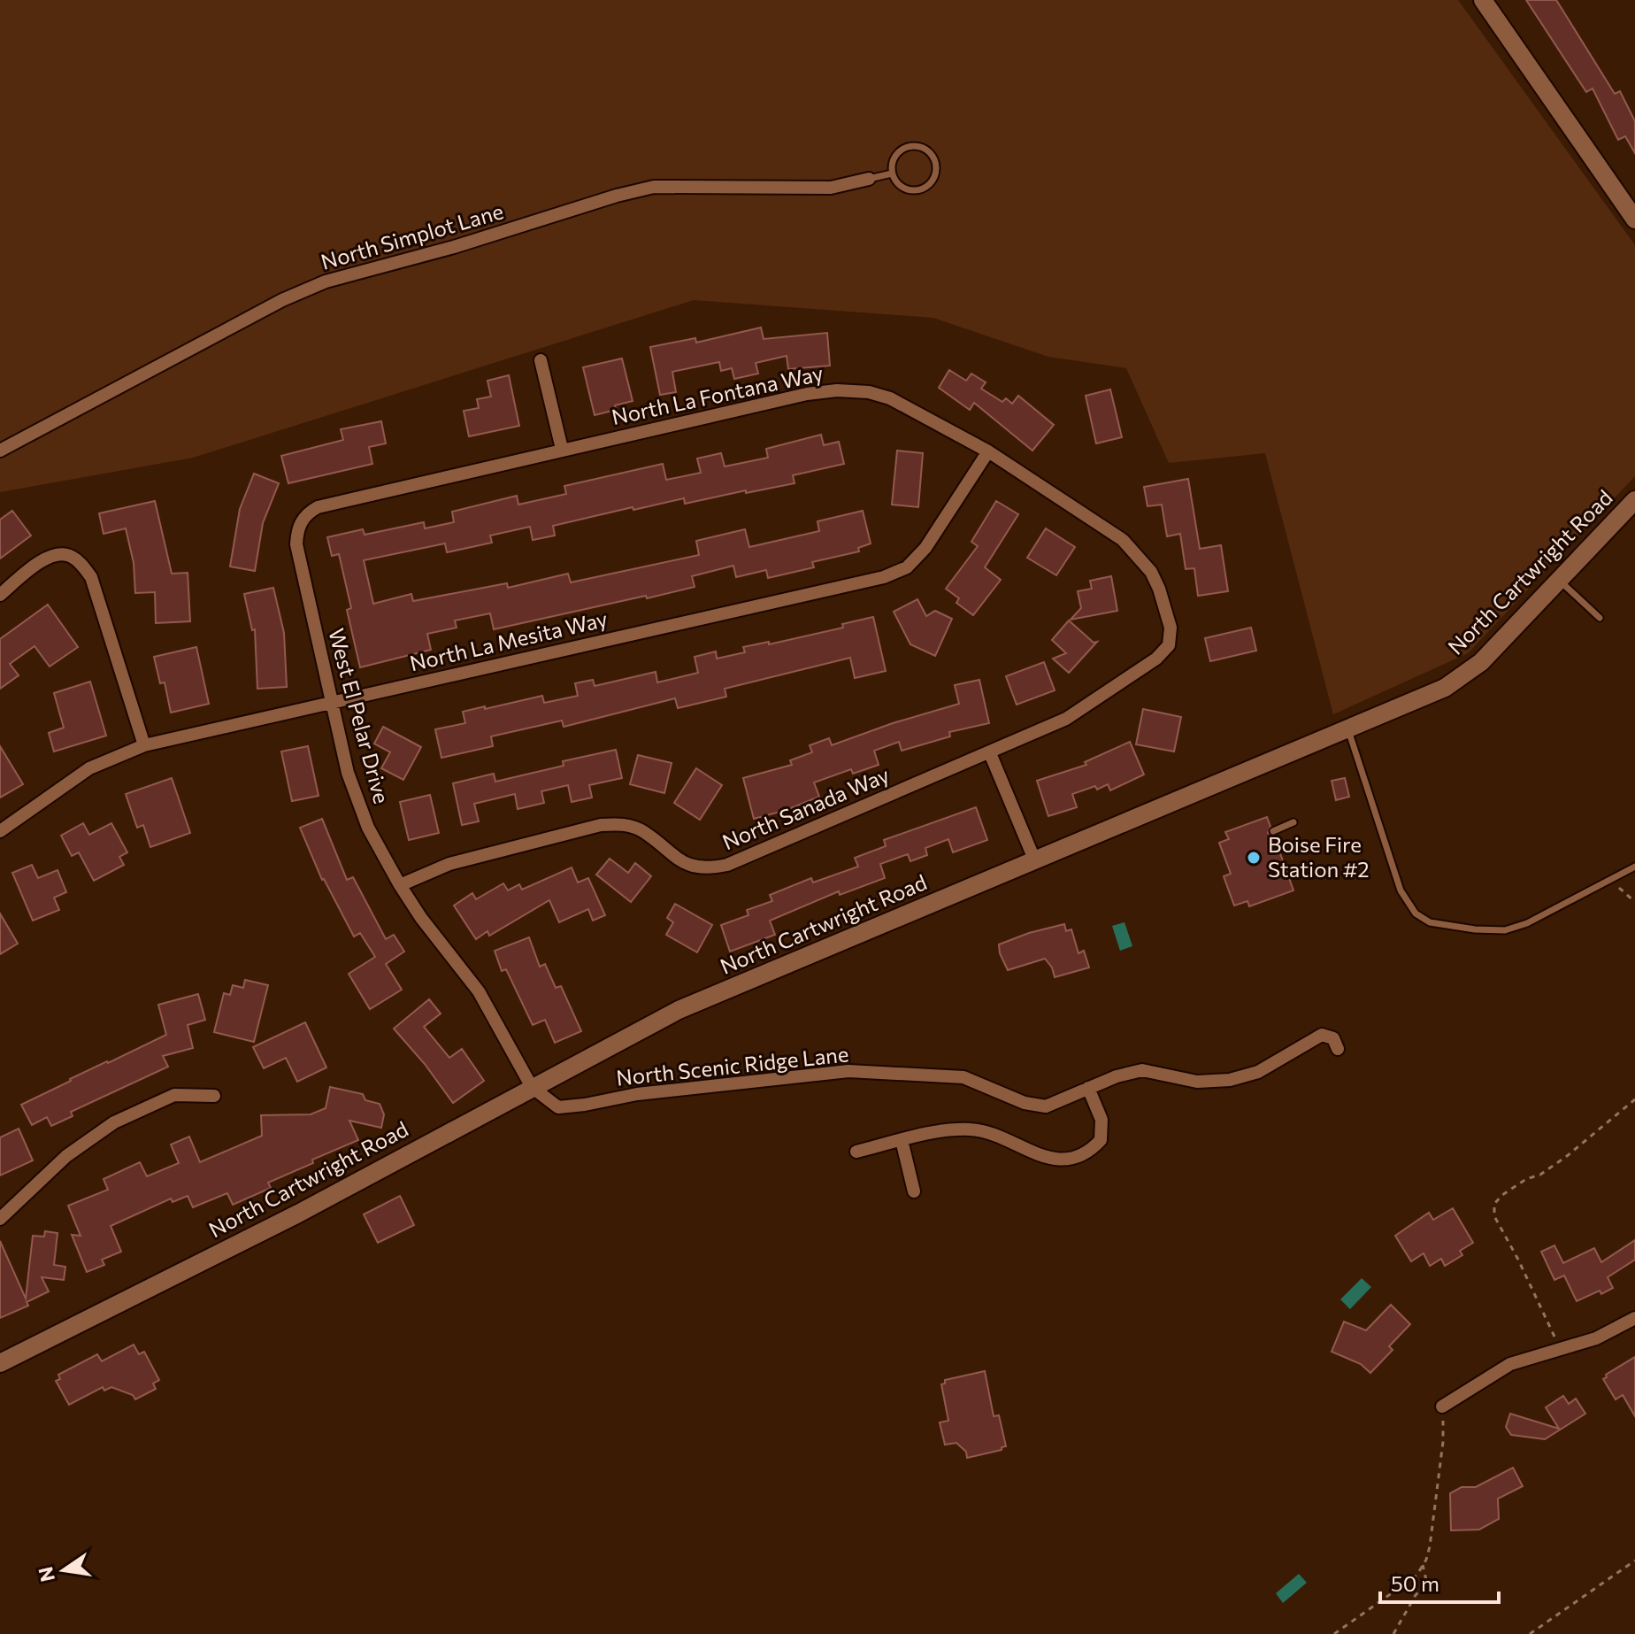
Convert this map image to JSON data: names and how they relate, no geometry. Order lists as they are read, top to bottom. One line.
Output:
{"streets":{"street":["North Simplot Lane","North La Fontana Way","North Cartwright Road","North La Mesita Way","West El Pelar Drive","North Sanada Way","North Scenic Ridge Lane"]},"crossings":[["North La Fontana Way","North La Mesita Way"],["North La Fontana Way","West El Pelar Drive"],["North La Fontana Way","North Sanada Way"],["North Cartwright Road","West El Pelar Drive"],["North Cartwright Road","North Scenic Ridge Lane"],["North La Mesita Way","West El Pelar Drive"],["West El Pelar Drive","North Sanada Way"],["West El Pelar Drive","North Scenic Ridge Lane"]],"places":["Boise Fire Station #2"],"scale_bar":"50 m","north":"left"}
